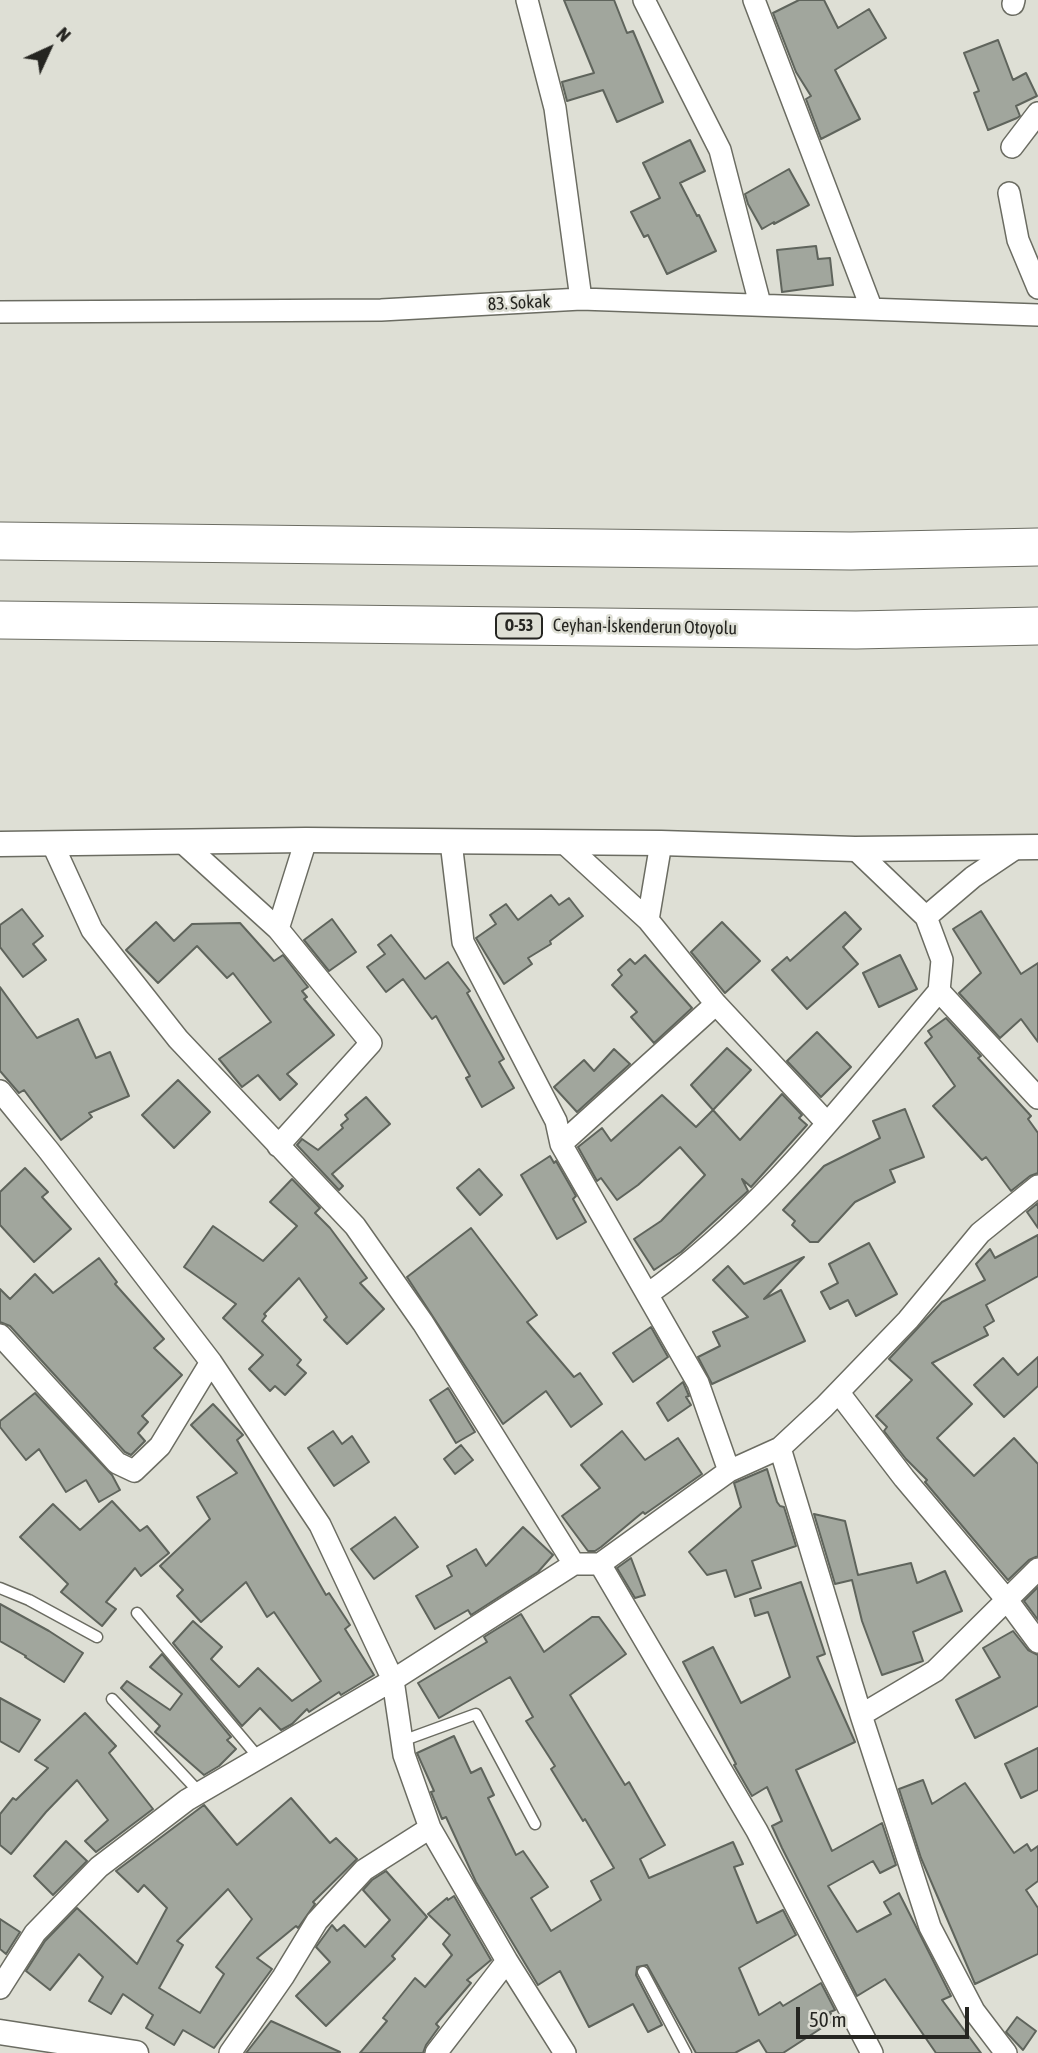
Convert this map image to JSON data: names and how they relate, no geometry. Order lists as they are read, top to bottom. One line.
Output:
{"streets":{"highway":["O-53","Ceyhan-İskenderun Otoyolu"],"street":["83. Sokak"]},"scale_bar":"50 m","north":"top right"}
